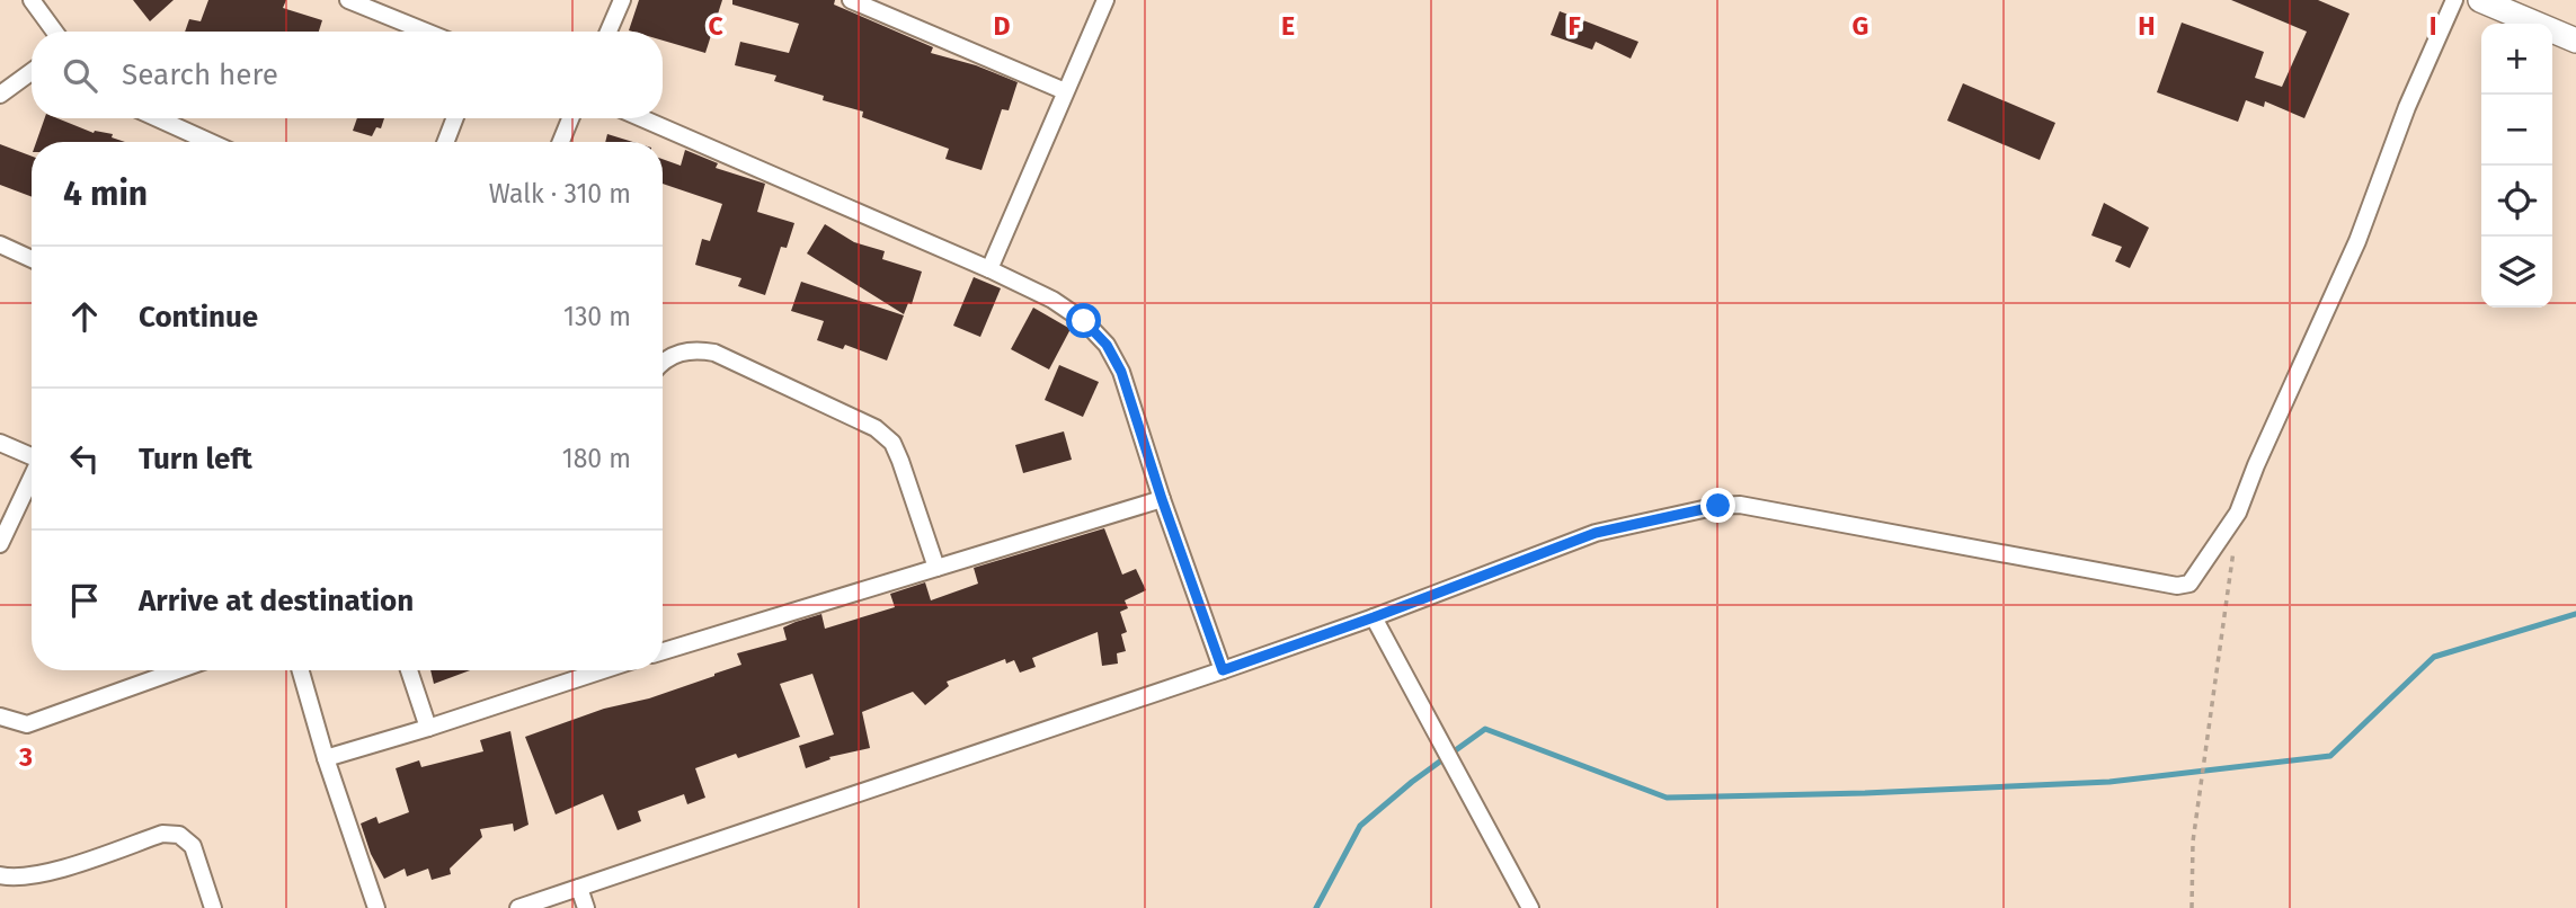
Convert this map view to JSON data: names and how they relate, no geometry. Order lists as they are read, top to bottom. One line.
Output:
{"page":{"map_buttons":["+","−"],"search":"Search here","heading":["4 min","Walk · 310 m"],"list":[["Continue","130 m"],["Turn left","180 m"],"Arrive at destination"]},"grid":{"columns":["C","D","E","F","G","H","I"],"rows":["3"]}}
